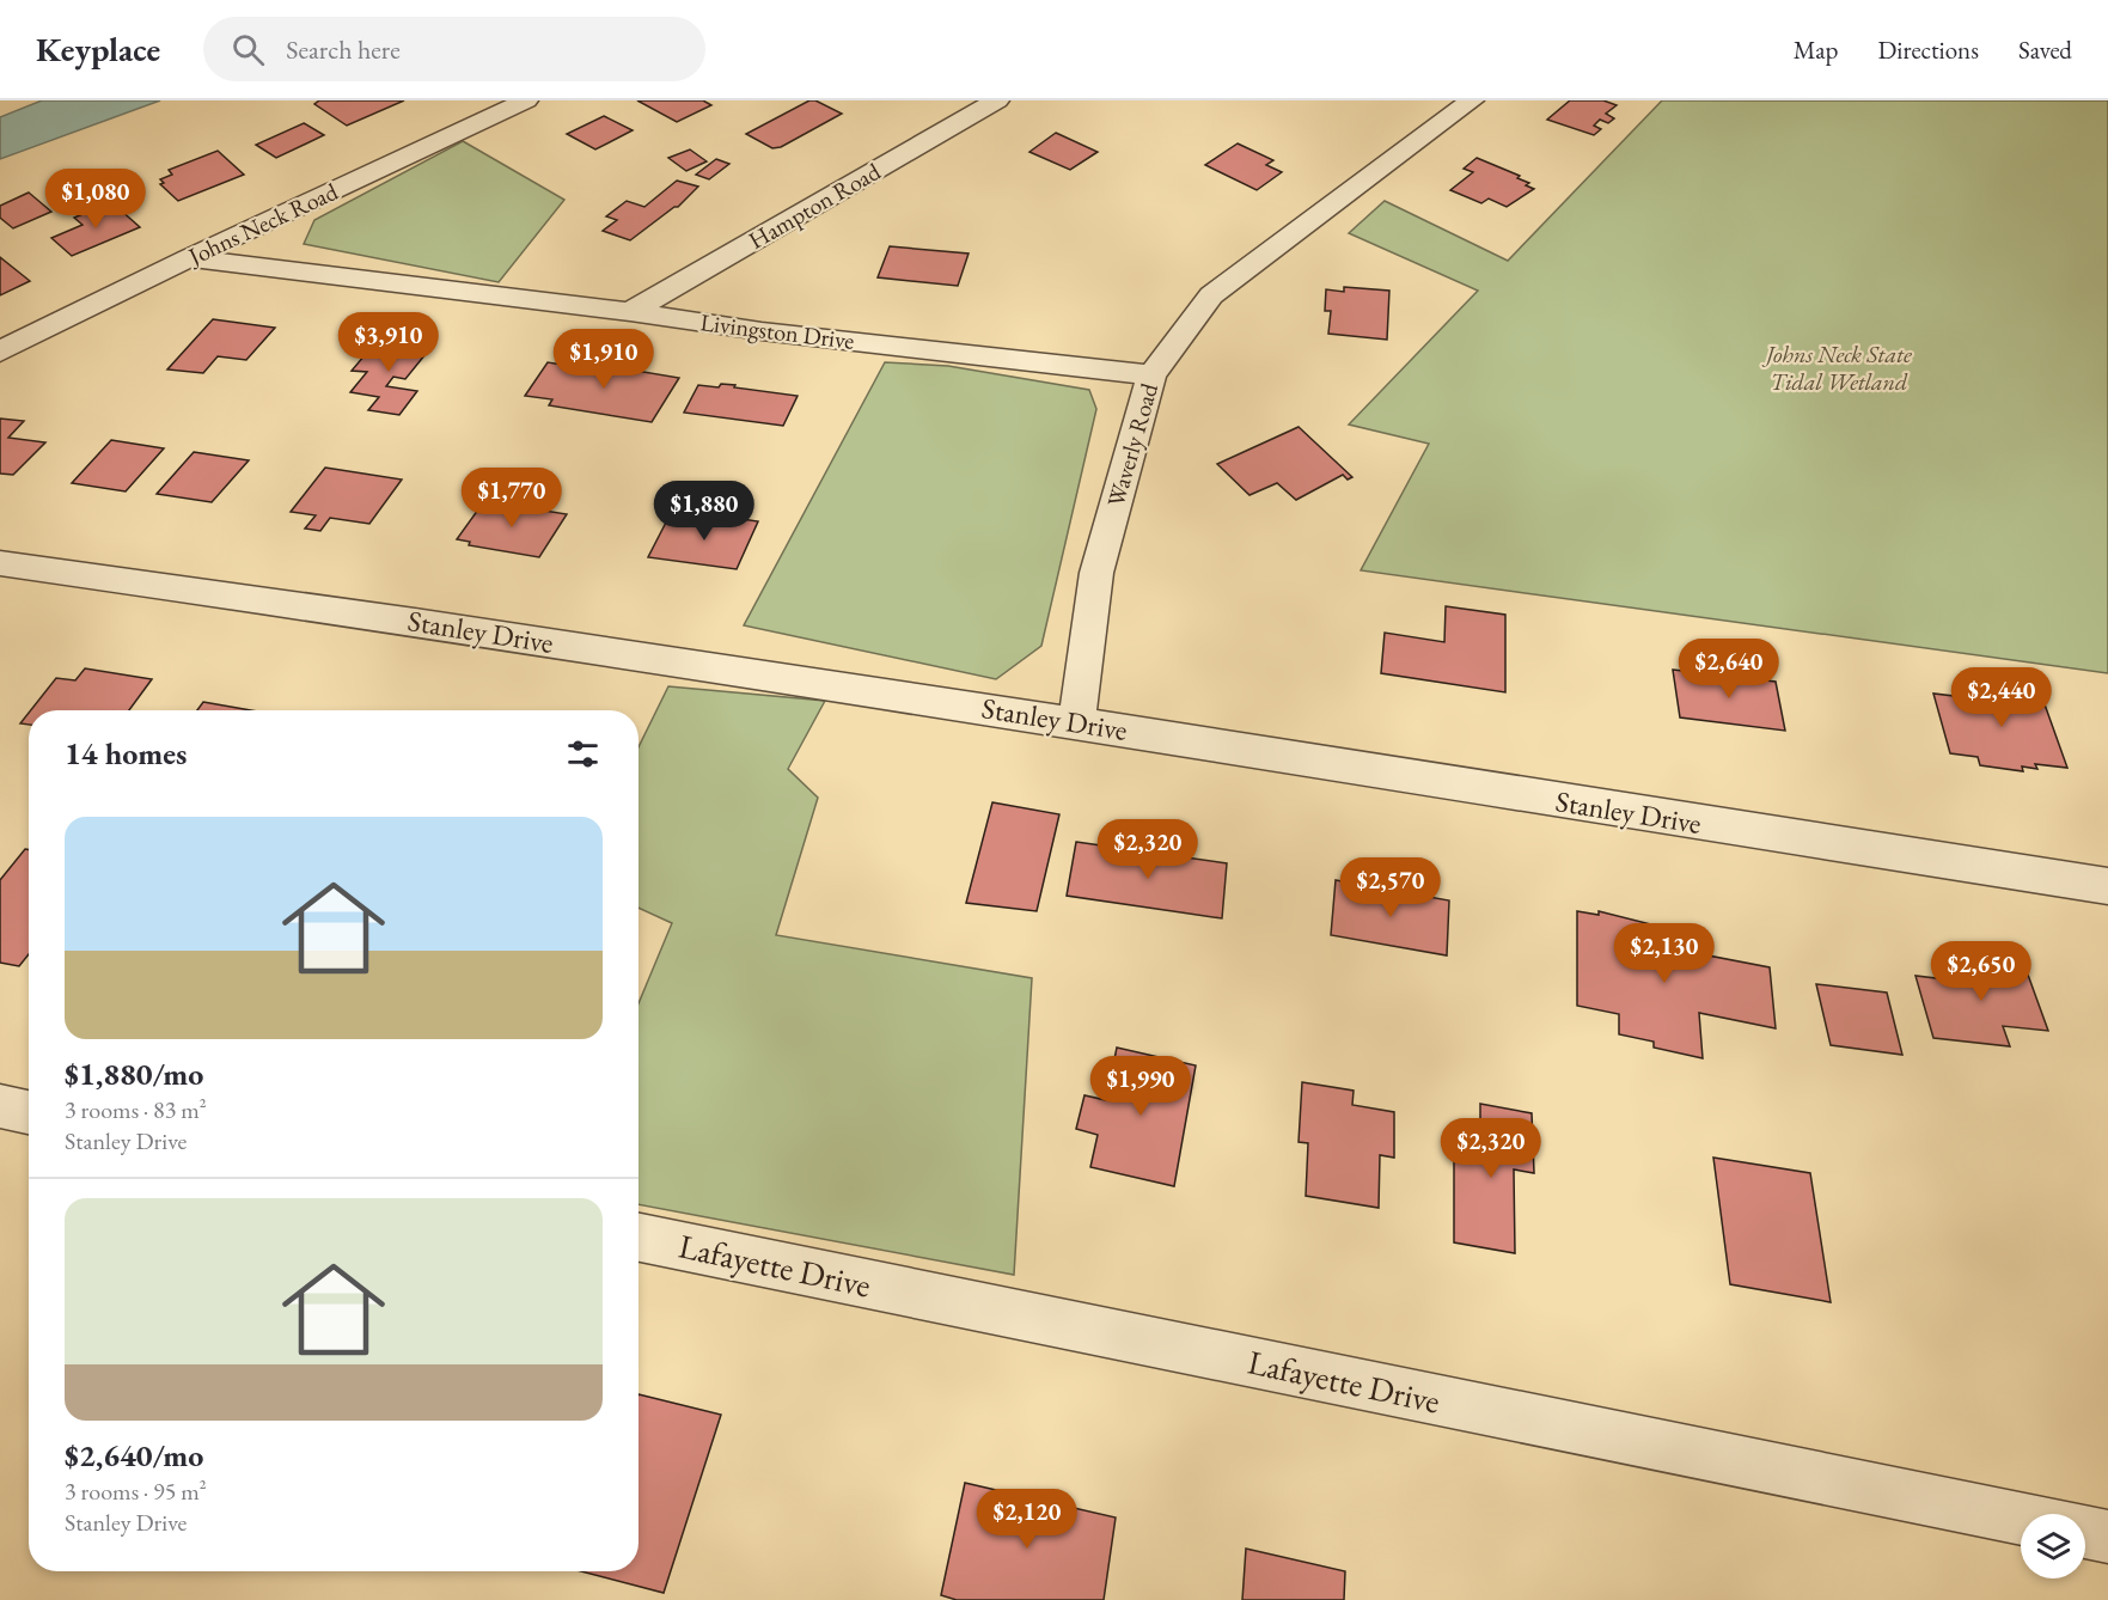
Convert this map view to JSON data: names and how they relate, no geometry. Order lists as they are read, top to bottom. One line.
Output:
{"streets":{"street":["Hampton Road","Johns Neck Road","Livingston Drive","Waverly Road","Stanley Drive","Lafayette Drive"]},"crossings":[["Hampton Road","Livingston Drive"],["Johns Neck Road","Livingston Drive"],["Livingston Drive","Waverly Road"],["Waverly Road","Stanley Drive"]],"parks":["Johns Neck State Tidal Wetland"],"page":{"header":"Keyplace","search":"Search here","nav":["Map","Directions","Saved"],"price":["$1,080","$3,910","$1,910","$1,770","$1,880","$2,640","$2,440","$2,320","$2,570","$2,130","$2,650","$1,990","$2,320","$2,120"],"heading":"14 homes","list":[{"name":"$1,880/mo","note":"3 rooms · 83 m² · Stanley Drive"},{"name":"$2,640/mo","note":"3 rooms · 95 m² · Stanley Drive"}]}}
